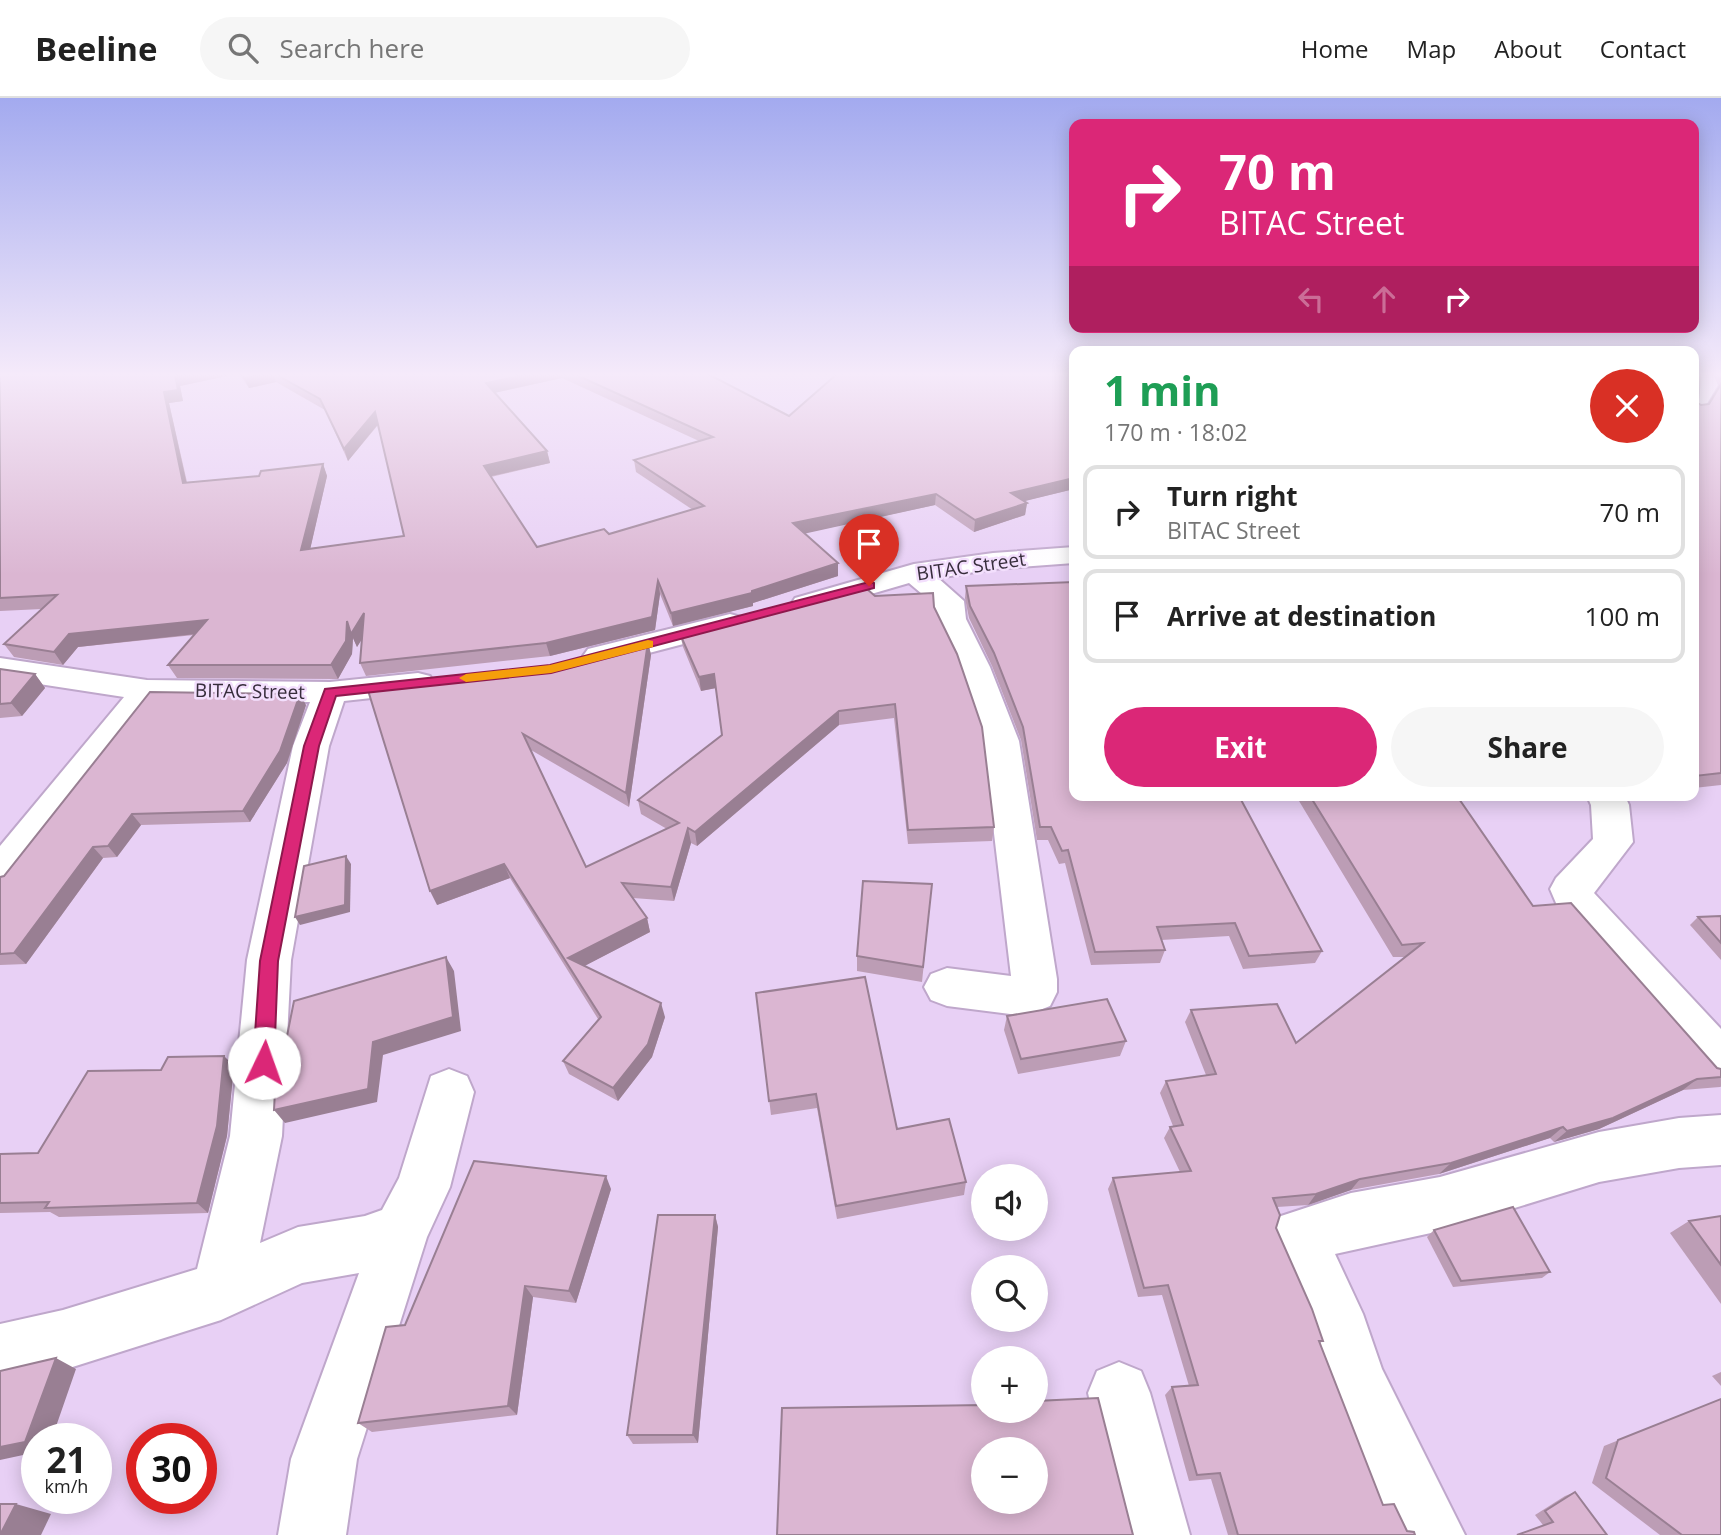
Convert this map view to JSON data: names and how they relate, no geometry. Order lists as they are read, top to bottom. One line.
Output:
{"streets":{"street":["BITAC Street"]},"page":{"header":"Beeline","search":"Search here","nav":["Home","Map","About","Contact"],"turn":["70 m","BITAC Street"],"heading":["1 min","170 m · 18:02"],"list":[{"name":"Turn right","note":"BITAC Street","value":"70 m"},{"name":"Arrive at destination","value":"100 m"}],"buttons":["Exit","Share"],"map_buttons":["+","−"],"speed":"21 km/h","limit":"30"}}
